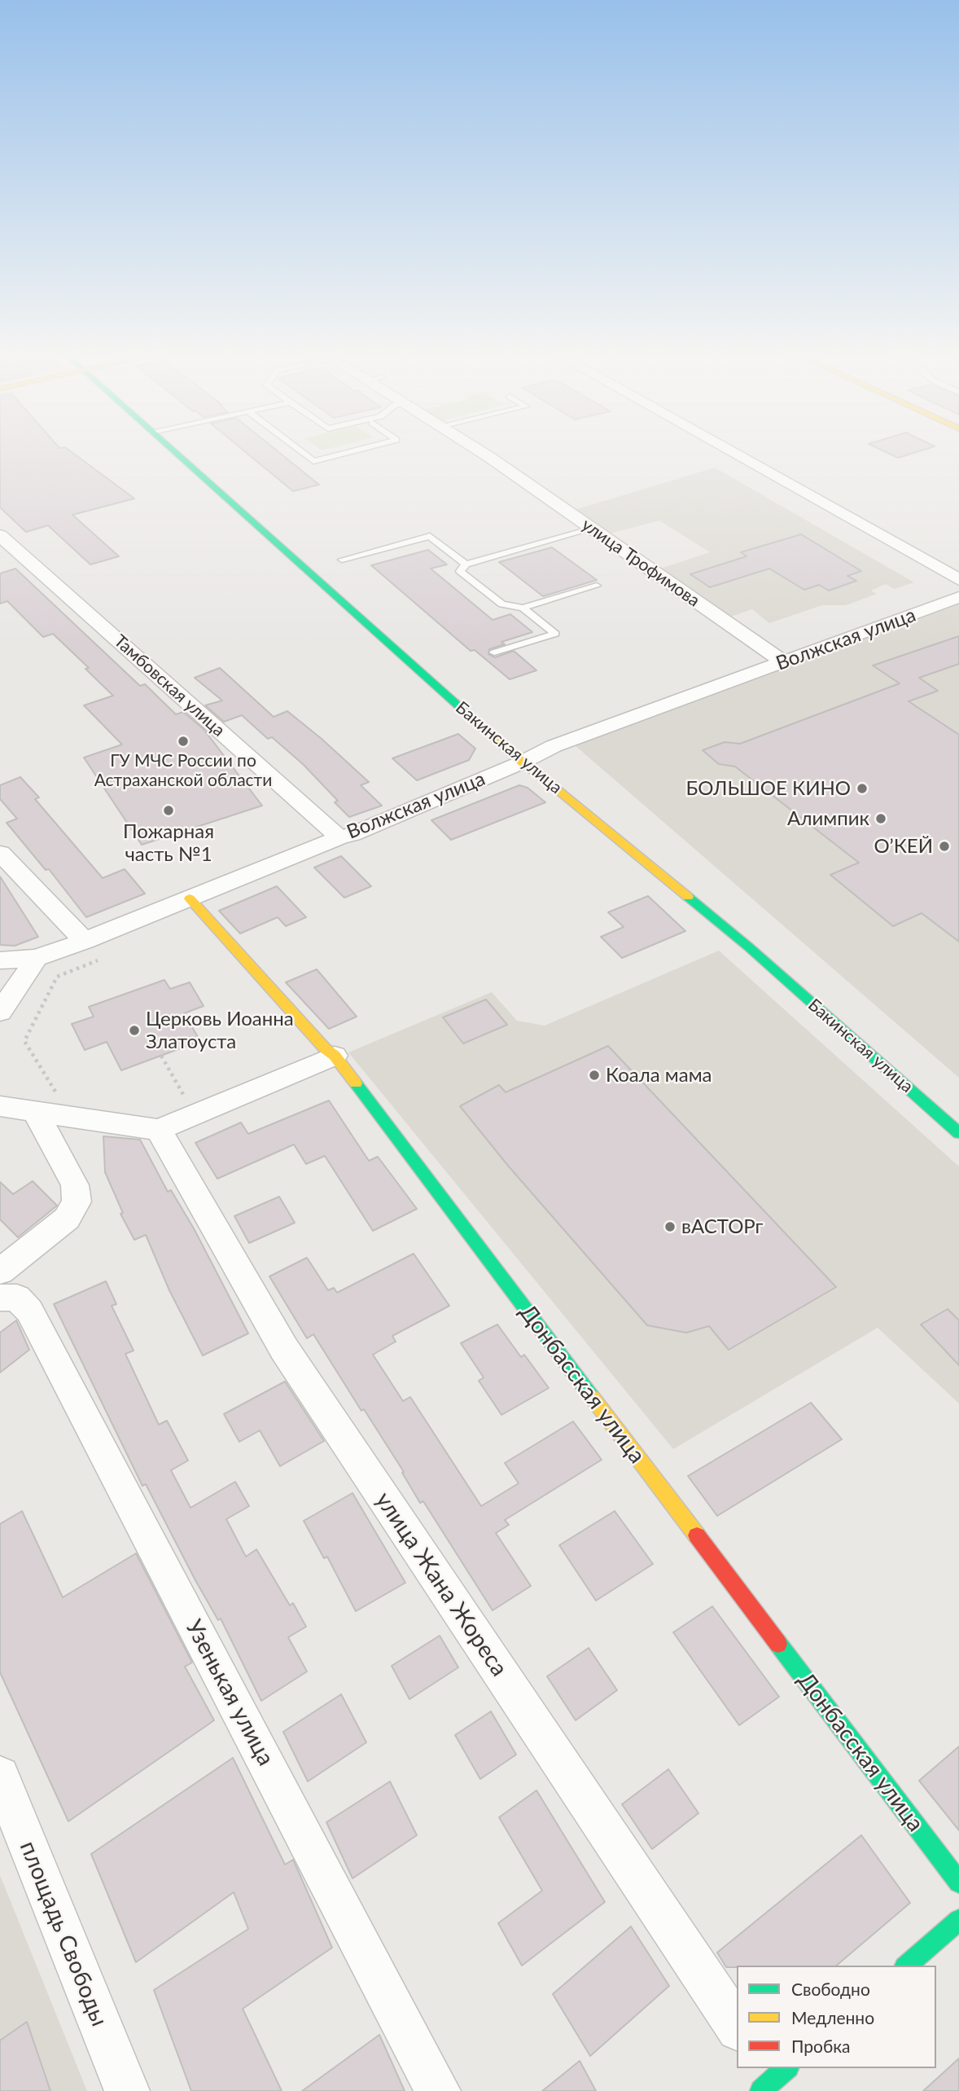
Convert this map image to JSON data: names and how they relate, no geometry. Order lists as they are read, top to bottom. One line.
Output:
{"streets":{"main road":["Бакинская улица","Донбасская улица"],"street":["улица Трофимова","Волжская улица","Тамбовская улица","улица Жана Жореса","Узенькая улица","площадь Свободы"]},"crossings":[["улица Трофимова","Волжская улица"],["Волжская улица","Тамбовская улица"],["Волжская улица","Бакинская улица"],["Волжская улица","Донбасская улица"]],"places":["ГУ МЧС России по Астраханской области","БОЛЬШОЕ КИНО","Пожарная часть №1","Алимпик","О’КЕЙ","Церковь Иоанна Златоуста","Коала мама","вАСТОРг"],"legend":["Свободно","Медленно","Пробка"]}
